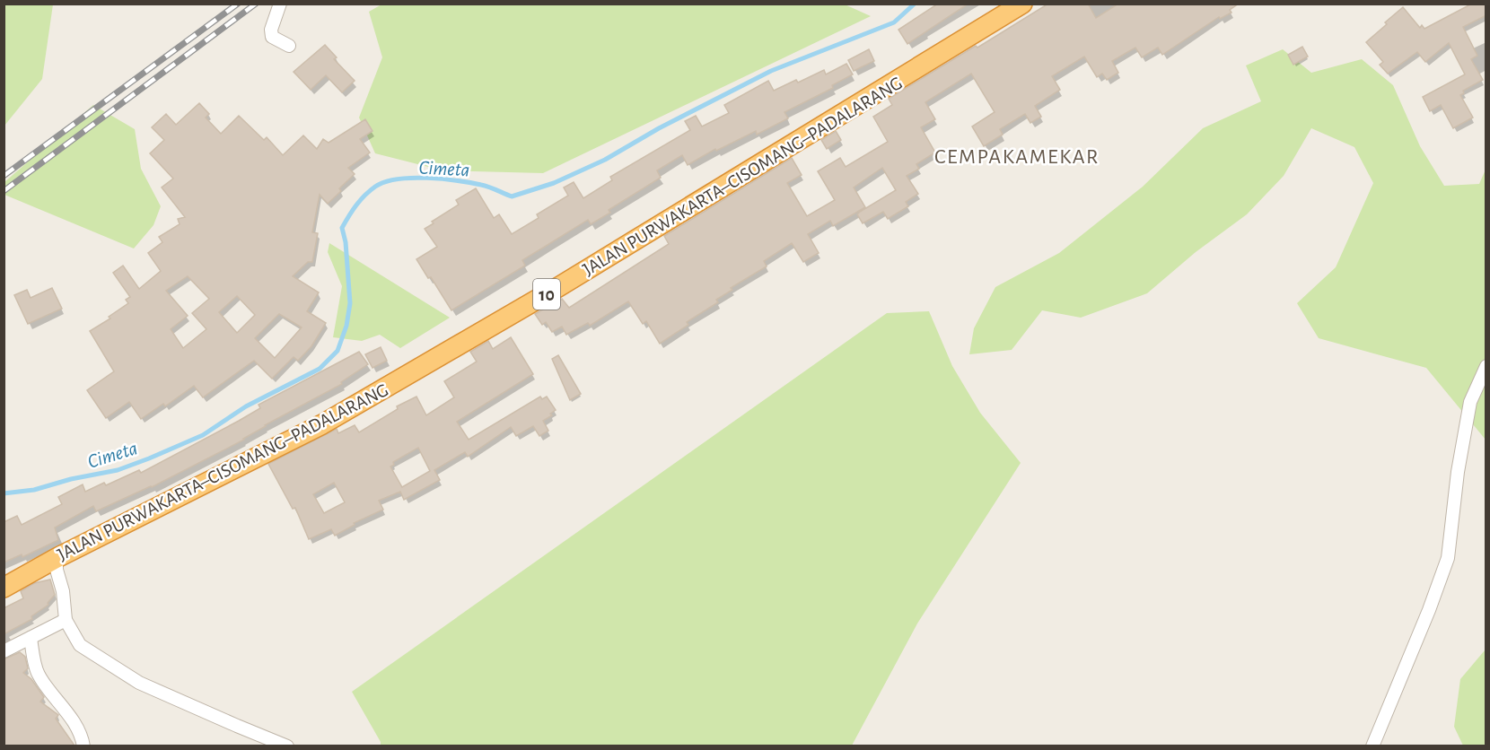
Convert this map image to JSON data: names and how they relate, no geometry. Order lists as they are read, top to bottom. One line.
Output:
{"streets":{"highway":["JALAN PURWAKARTA–CISOMANG–PADALARANG","10"]},"districts":["CEMPAKAMEKAR"],"water":["Cimeta"]}
